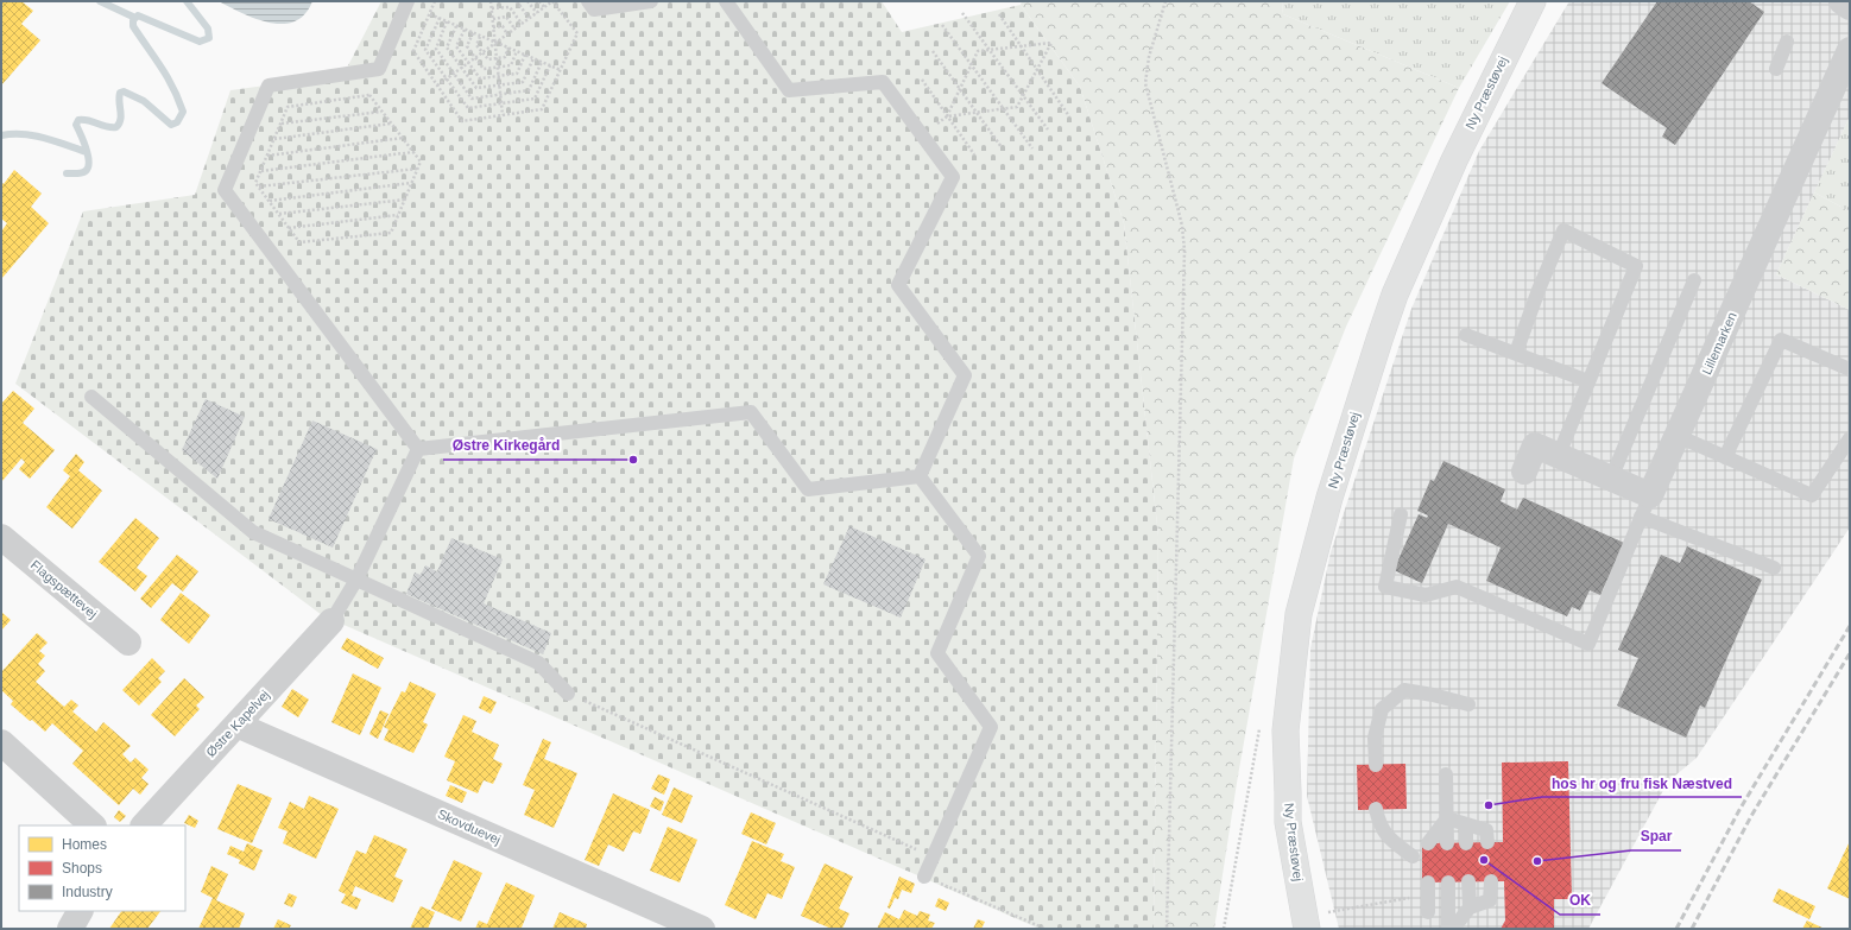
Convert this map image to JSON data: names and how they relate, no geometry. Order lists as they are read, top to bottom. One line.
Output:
{"streets":{"street":["Ny Præstøvej","Lillemarken","Flagspættevej","Østre Kapelvej","Skovduevej"]},"crossings":[["Østre Kapelvej","Skovduevej"]],"places":["Østre Kirkegård","hos hr og fru fisk Næstved","OK","Spar"],"legend":["Homes","Shops","Industry"]}
